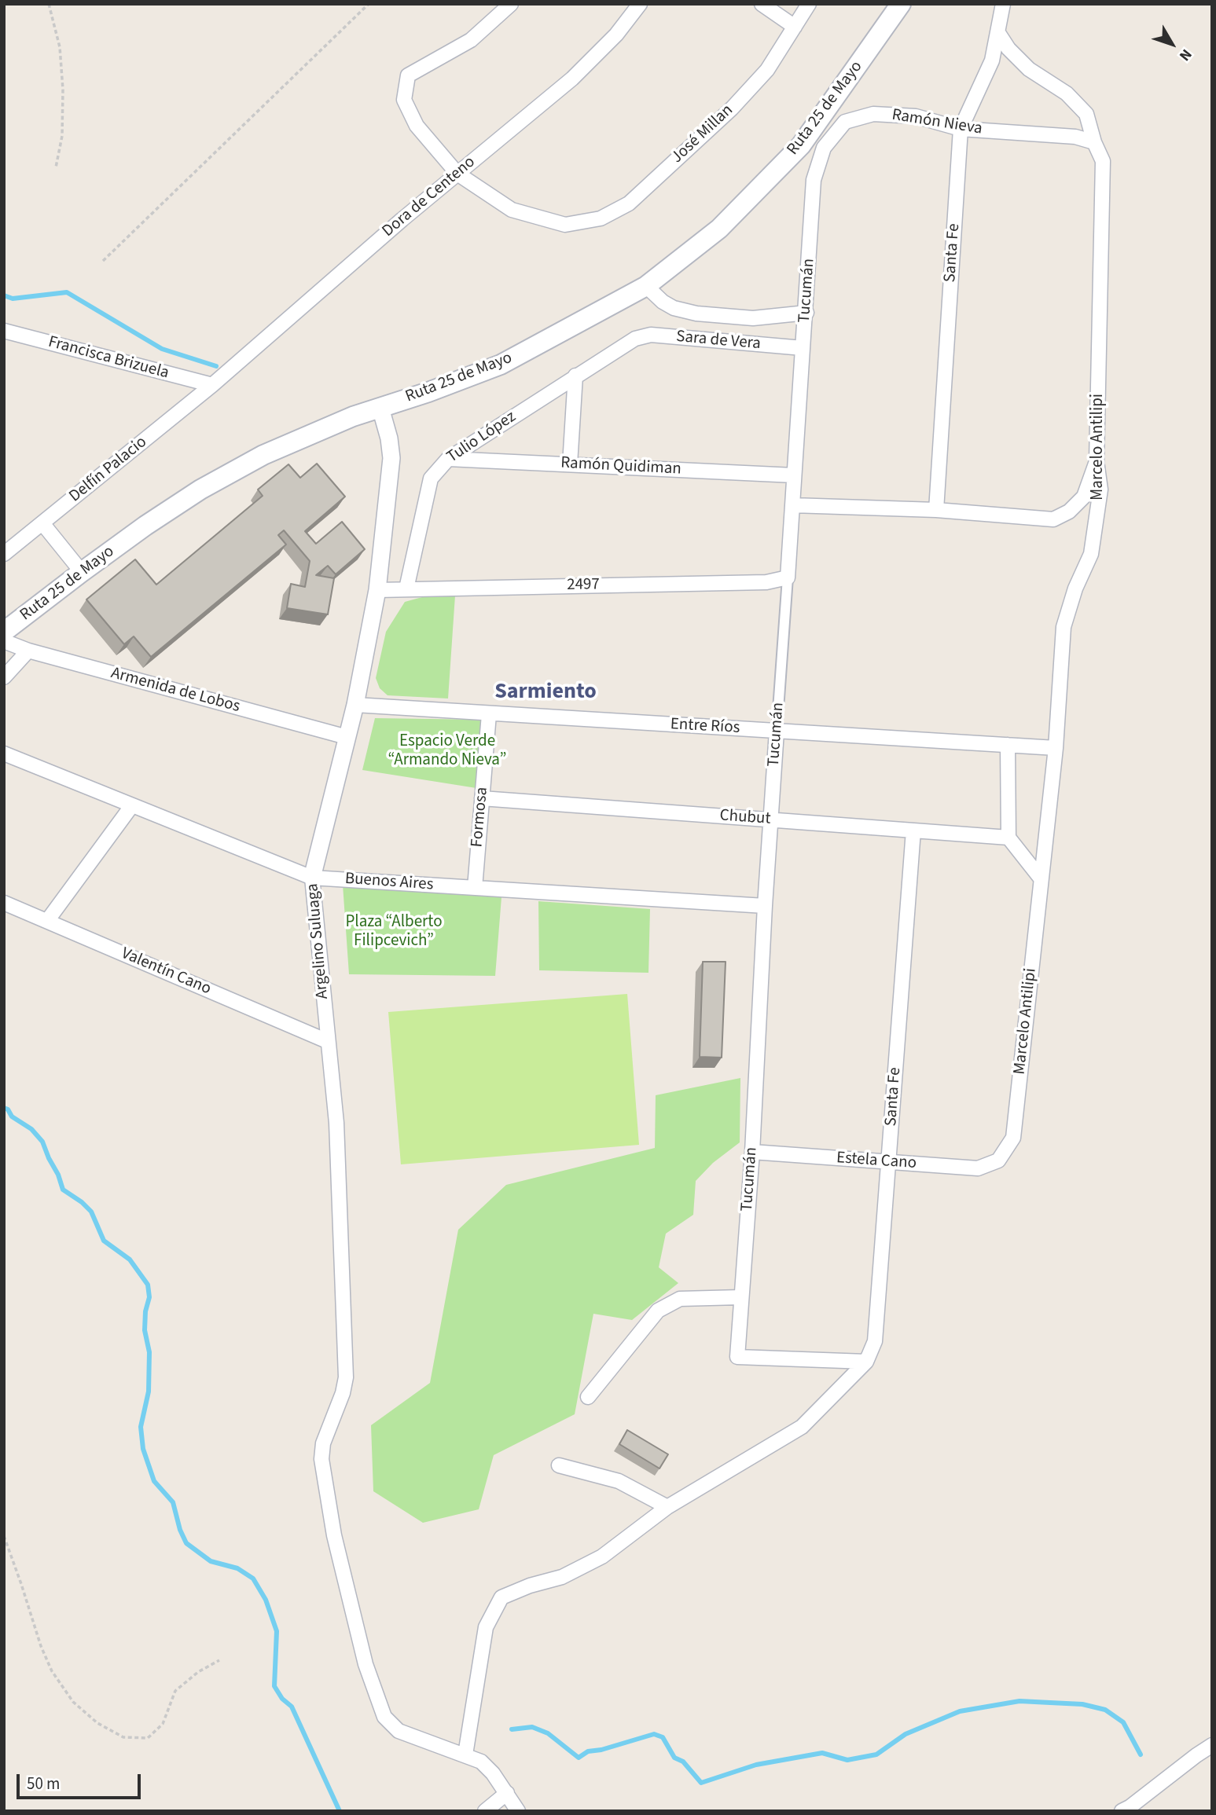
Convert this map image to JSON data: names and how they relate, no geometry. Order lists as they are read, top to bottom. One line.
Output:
{"streets":{"main road":["Ruta 25 de Mayo"],"street":["Ramón Nieva","José Millan","Dora de Centeno","Santa Fe","Tucumán","Sara de Vera","Francisca Brizuela","Tulio López","Marcelo Antilipi","Ramón Quidiman","Delfín Palacio","2497","Armenida de Lobos","Entre Ríos","Formosa","Chubut","Buenos Aires","Argelino Suluaga","Valentín Cano","Estela Cano"]},"crossings":[["Ruta 25 de Mayo","Argelino Suluaga"],["Ramón Nieva","Santa Fe"],["Ramón Nieva","Tucumán"],["Ramón Nieva","Marcelo Antilipi"],["José Millan","Dora de Centeno"],["Dora de Centeno","Francisca Brizuela"],["Dora de Centeno","Delfín Palacio"],["Santa Fe","Tucumán"],["Santa Fe","Marcelo Antilipi"],["Santa Fe","Chubut"],["Santa Fe","Estela Cano"],["Tucumán","Sara de Vera"],["Tucumán","Ramón Quidiman"],["Tucumán","2497"],["Tucumán","Entre Ríos"],["Tucumán","Chubut"],["Tucumán","Buenos Aires"],["Tucumán","Estela Cano"],["Sara de Vera","Tulio López"],["Francisca Brizuela","Delfín Palacio"],["Tulio López","Ramón Quidiman"],["Tulio López","2497"],["Marcelo Antilipi","Entre Ríos"],["Marcelo Antilipi","Estela Cano"],["2497","Argelino Suluaga"],["Armenida de Lobos","Argelino Suluaga"],["Entre Ríos","Formosa"],["Entre Ríos","Argelino Suluaga"],["Formosa","Chubut"],["Formosa","Buenos Aires"],["Buenos Aires","Argelino Suluaga"],["Argelino Suluaga","Valentín Cano"]],"districts":["Sarmiento"],"parks":["Espacio Verde “Armando Nieva”","Plaza “Alberto Filipcevich”"],"scale_bar":"50 m","north":"bottom right"}
